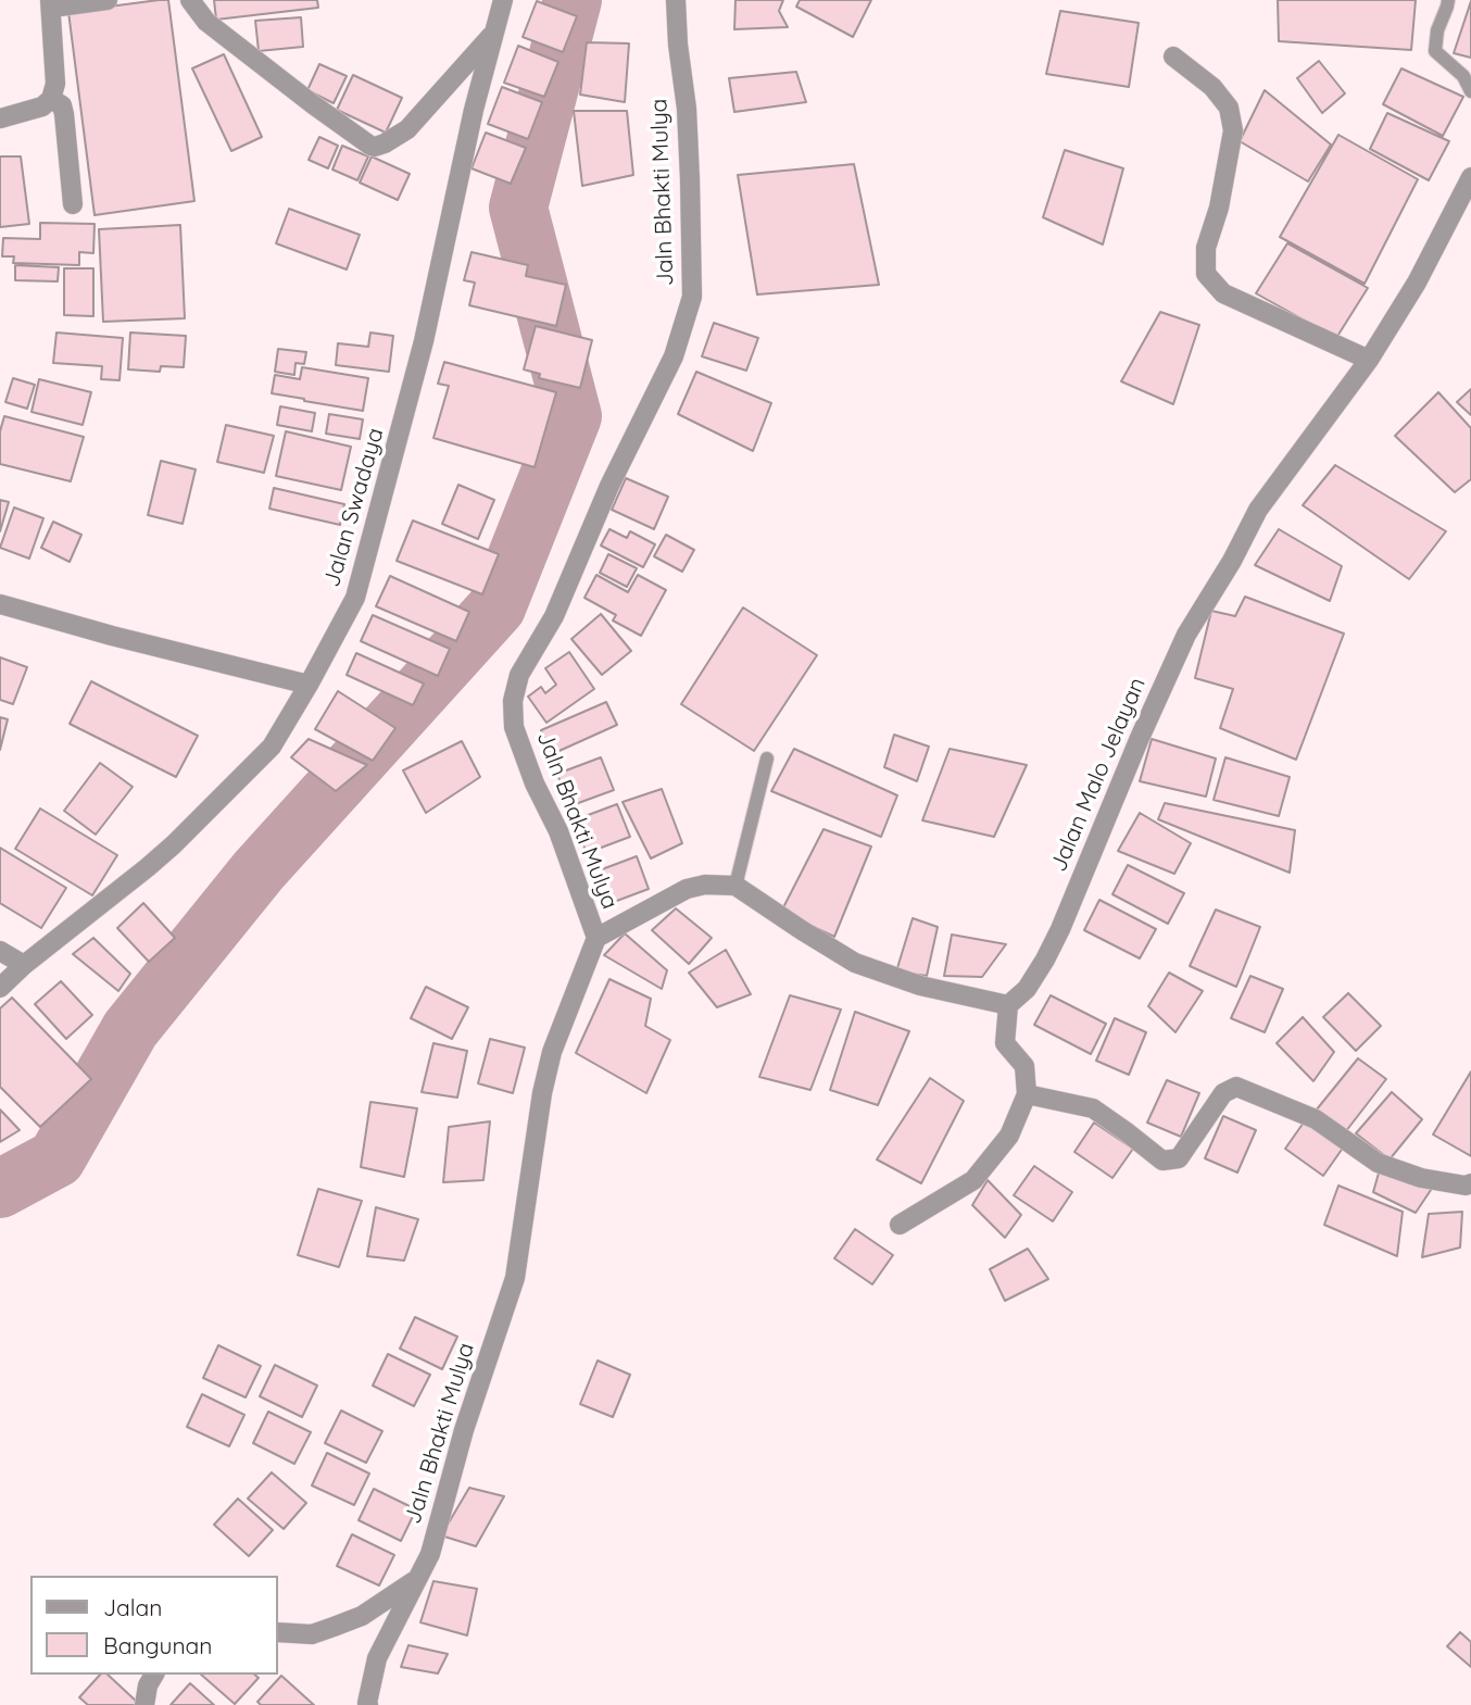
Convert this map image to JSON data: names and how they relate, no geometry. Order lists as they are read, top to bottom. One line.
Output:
{"streets":{"street":["Jaln Bhakti Mulya","Jalan Swadaya","Jalan Malo Jelayan"]},"legend":["Jalan","Bangunan"]}
